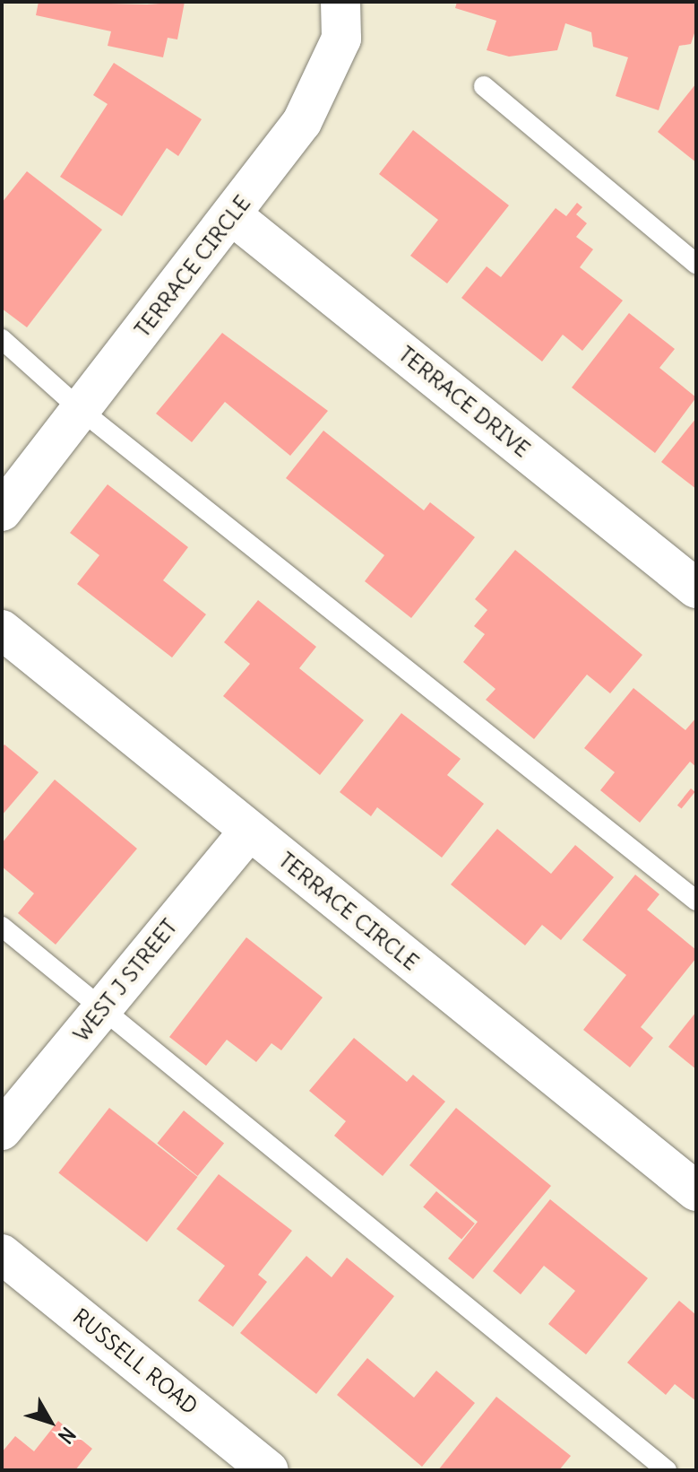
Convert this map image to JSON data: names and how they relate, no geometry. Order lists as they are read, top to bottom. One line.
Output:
{"streets":{"street":["TERRACE CIRCLE","TERRACE DRIVE","WEST J STREET","RUSSELL ROAD"]},"crossings":[["TERRACE CIRCLE","TERRACE DRIVE"],["TERRACE CIRCLE","WEST J STREET"]],"north":"bottom right"}
